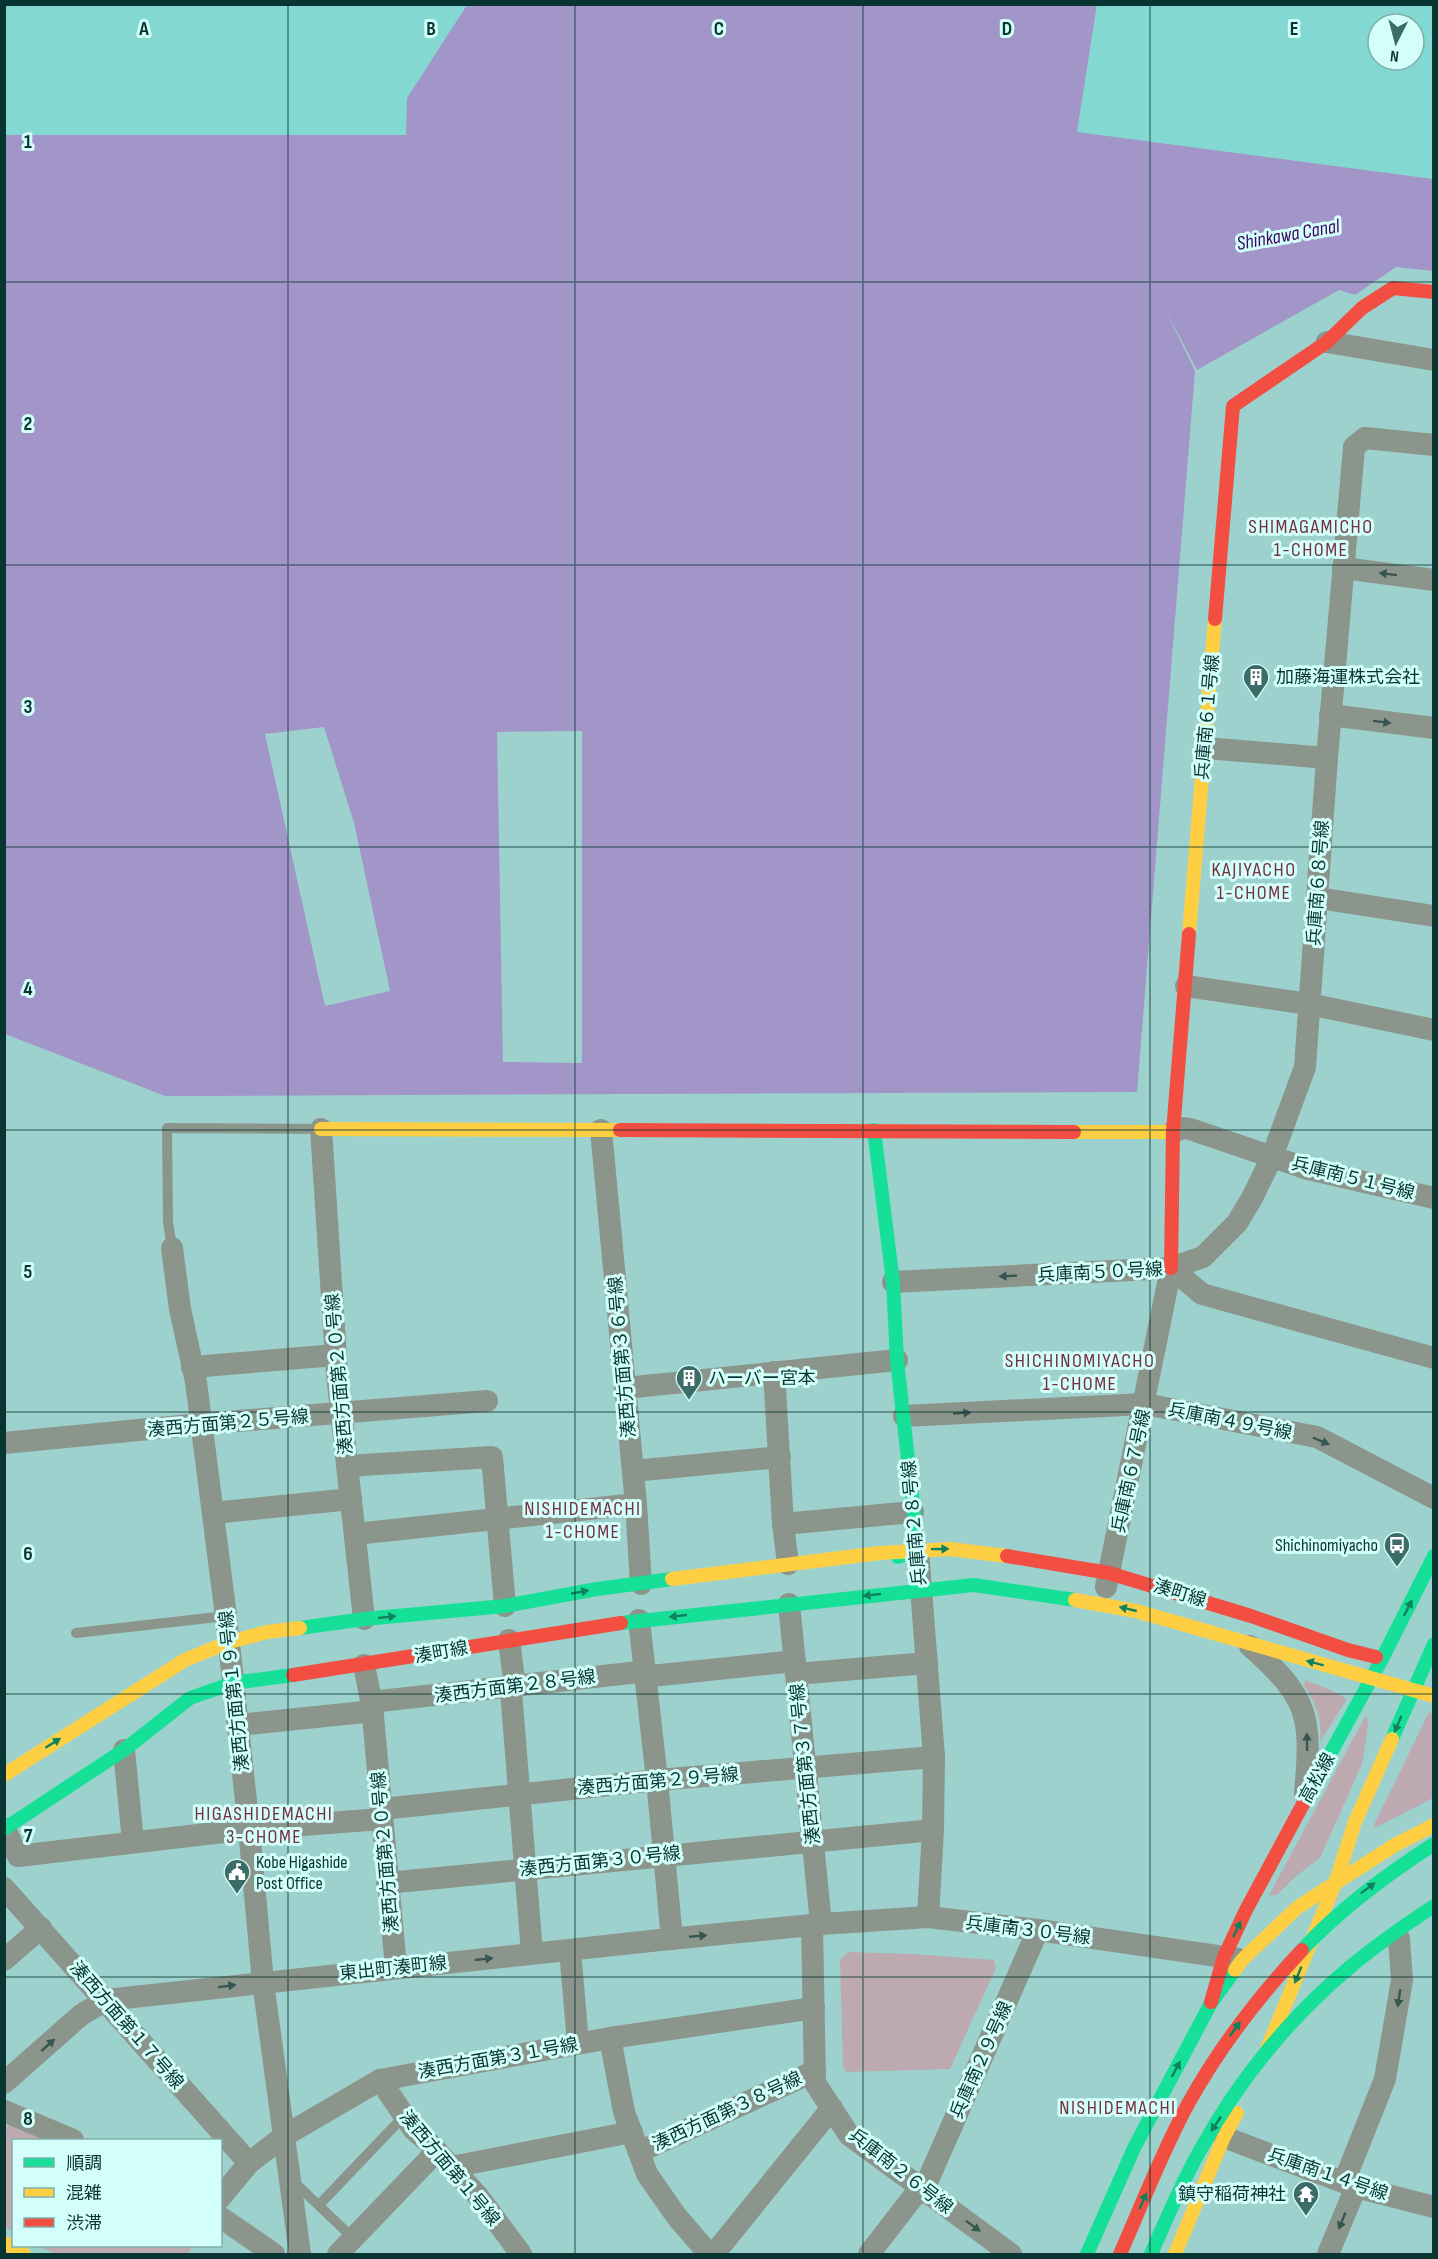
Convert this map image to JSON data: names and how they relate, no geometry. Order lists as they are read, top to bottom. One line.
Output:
{"streets":{"main road":["兵庫南６１号線","兵庫南２８号線","湊町線","高松線"],"street":["兵庫南６８号線","兵庫南５１号線","兵庫南５０号線","湊西方面第３６号線","湊西方面第２０号線","兵庫南４９号線","湊西方面第２５号線","兵庫南６７号線","湊西方面第２８号線","湊西方面第１９号線","湊西方面第３７号線","湊西方面第２９号線","湊西方面第３０号線","兵庫南３０号線","東出町湊町線","湊西方面第１７号線","湊西方面第３１号線","兵庫南２９号線","湊西方面第３８号線","湊西方面第１号線","兵庫南２６号線","兵庫南１４号線"]},"crossings":[["兵庫南６１号線","兵庫南６８号線"],["兵庫南６１号線","兵庫南５１号線"],["兵庫南６１号線","兵庫南５０号線"],["兵庫南６１号線","兵庫南６７号線"],["兵庫南６８号線","兵庫南５１号線"],["兵庫南６８号線","兵庫南５０号線"],["兵庫南６８号線","兵庫南６７号線"],["兵庫南５０号線","兵庫南６７号線"],["兵庫南５０号線","兵庫南２８号線"],["湊西方面第３６号線","湊町線"],["湊西方面第２０号線","湊西方面第２５号線"],["湊西方面第２０号線","湊町線"],["湊西方面第２０号線","湊西方面第２８号線"],["湊西方面第２０号線","湊西方面第１９号線"],["湊西方面第２０号線","湊西方面第２９号線"],["湊西方面第２０号線","湊西方面第３０号線"],["湊西方面第２０号線","東出町湊町線"],["兵庫南４９号線","兵庫南６７号線"],["兵庫南４９号線","兵庫南２８号線"],["湊西方面第２５号線","湊西方面第１９号線"],["兵庫南６７号線","湊町線"],["兵庫南２８号線","湊町線"],["兵庫南２８号線","湊西方面第２８号線"],["兵庫南２８号線","湊西方面第２９号線"],["兵庫南２８号線","湊西方面第３０号線"],["兵庫南２８号線","兵庫南３０号線"],["湊町線","湊西方面第１９号線"],["湊町線","湊西方面第３７号線"],["湊町線","高松線"],["湊町線","湊西方面第２９号線"],["湊西方面第２８号線","湊西方面第１９号線"],["湊西方面第２８号線","湊西方面第３７号線"],["湊西方面第１９号線","湊西方面第２９号線"],["湊西方面第１９号線","東出町湊町線"],["湊西方面第１９号線","湊西方面第３１号線"],["湊西方面第３７号線","湊西方面第２９号線"],["湊西方面第３７号線","湊西方面第３０号線"],["湊西方面第３７号線","兵庫南３０号線"],["湊西方面第３７号線","東出町湊町線"],["湊西方面第３７号線","兵庫南２６号線"],["高松線","兵庫南３０号線"],["兵庫南３０号線","東出町湊町線"],["兵庫南３０号線","兵庫南２９号線"],["兵庫南３０号線","兵庫南２６号線"],["東出町湊町線","湊西方面第１７号線"],["東出町湊町線","兵庫南２６号線"],["湊西方面第１７号線","湊西方面第３１号線"],["湊西方面第３１号線","湊西方面第１号線"],["湊西方面第３１号線","兵庫南２６号線"],["兵庫南２９号線","兵庫南２６号線"],["湊西方面第３８号線","湊西方面第１号線"],["湊西方面第３８号線","兵庫南２６号線"]],"one_way":["兵庫南５０号線","兵庫南４９号線","東出町湊町線"],"districts":["SHIMAGAMICHO 1-CHOME","KAJIYACHO 1-CHOME","SHICHINOMIYACHO 1-CHOME","NISHIDEMACHI 1-CHOME","HIGASHIDEMACHI 3-CHOME","NISHIDEMACHI"],"water":["Shinkawa Canal"],"places":{"building":["加藤海運株式会社","ハーバー宮本"],"bus stop":["Shichinomiyacho"],"public building":["Kobe Higashide Post Office"],"temple":["鎮守稲荷神社"]},"legend":["順調","混雑","渋滞"],"north":"bottom","grid":{"columns":["A","B","C","D","E"],"rows":["1","2","3","4","5","6","7","8"]}}
